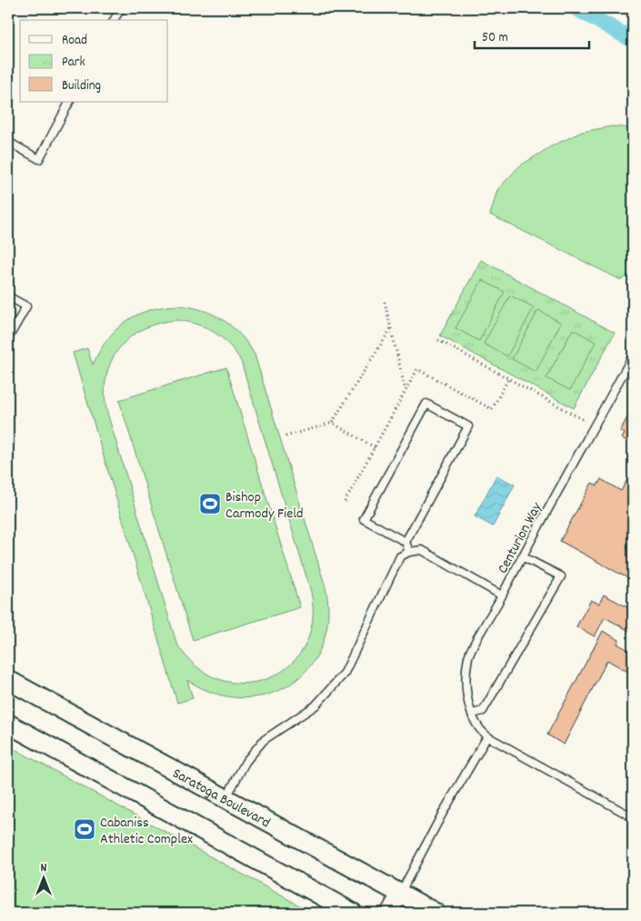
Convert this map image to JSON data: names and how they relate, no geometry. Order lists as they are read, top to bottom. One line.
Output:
{"streets":{"main road":["Saratoga Boulevard"],"lane":["Centurion Way"]},"places":{"sports":["Bishop Carmody Field","Cabaniss Athletic Complex"]},"legend":["Road","Park","Building"],"scale_bar":"50 m","north":"top"}
